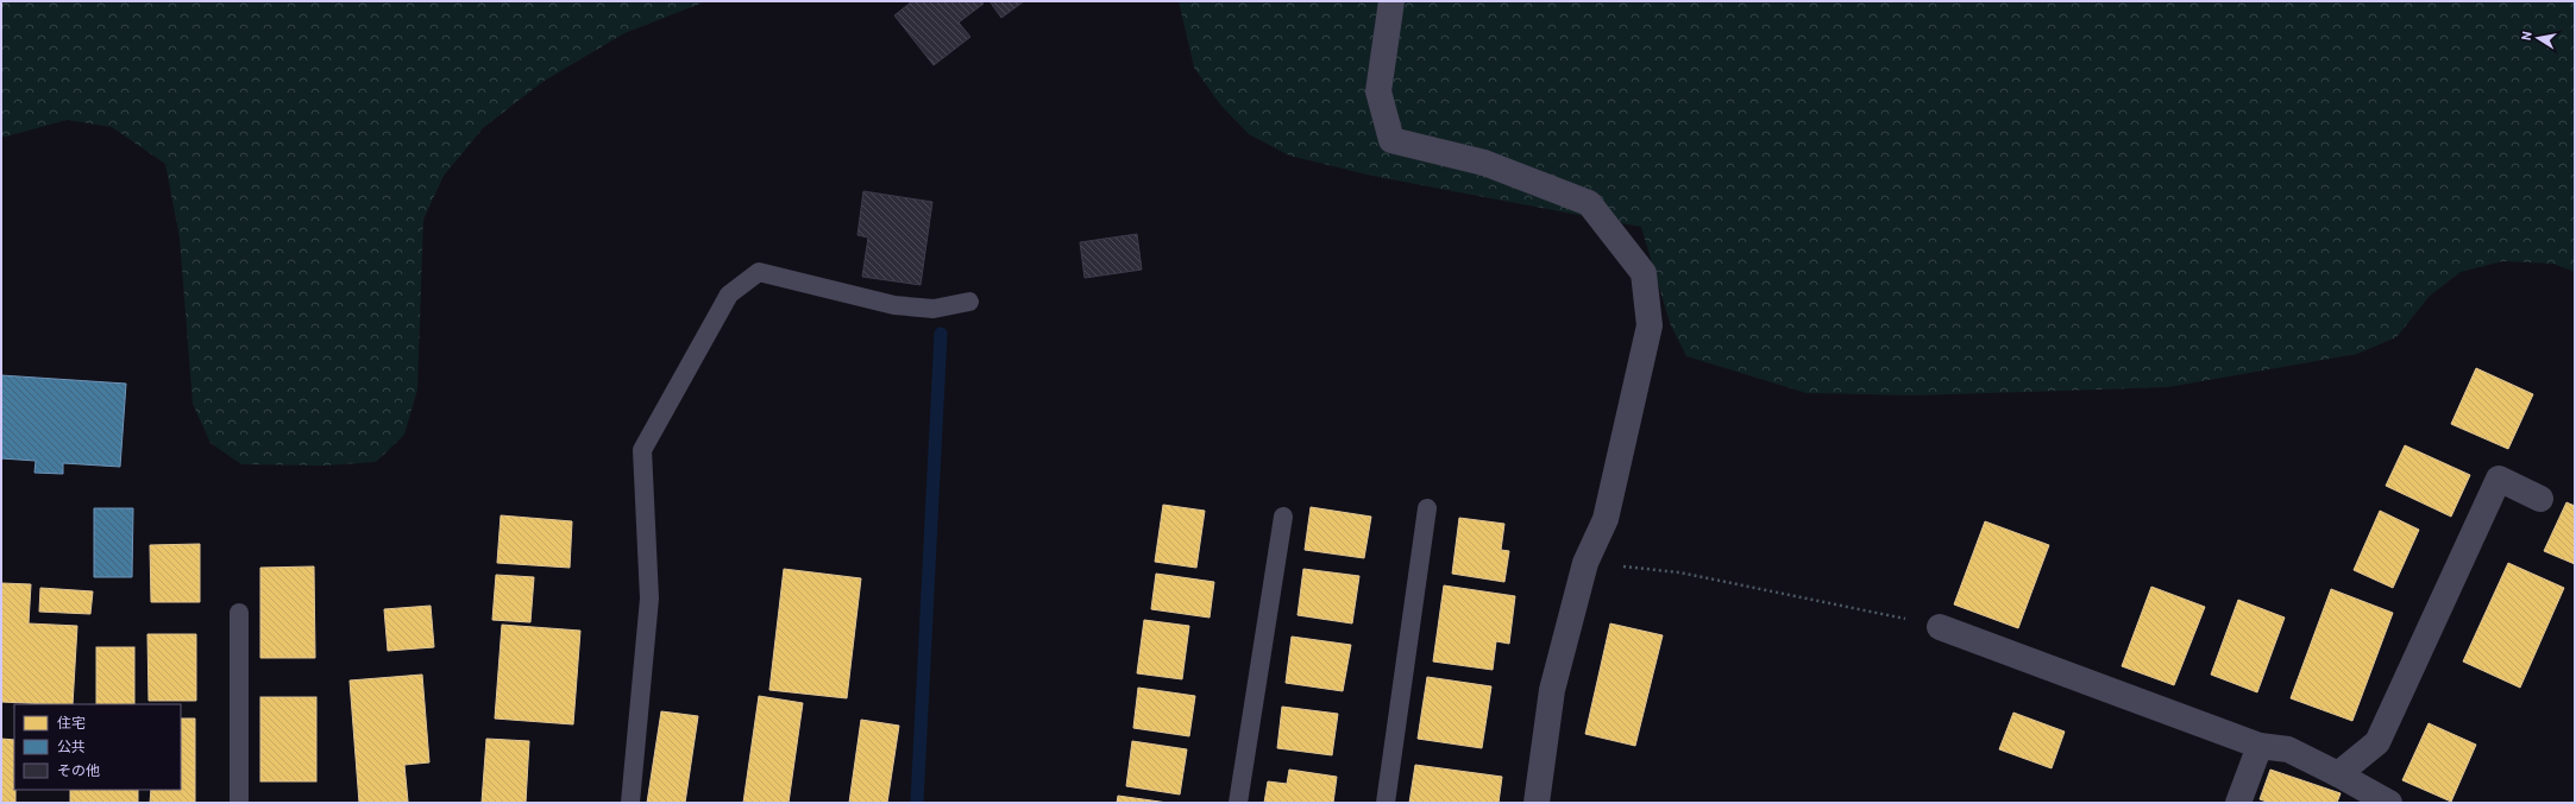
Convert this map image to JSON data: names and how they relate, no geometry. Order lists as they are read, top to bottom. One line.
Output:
{"legend":["住宅","公共","その他"],"north":"left"}
